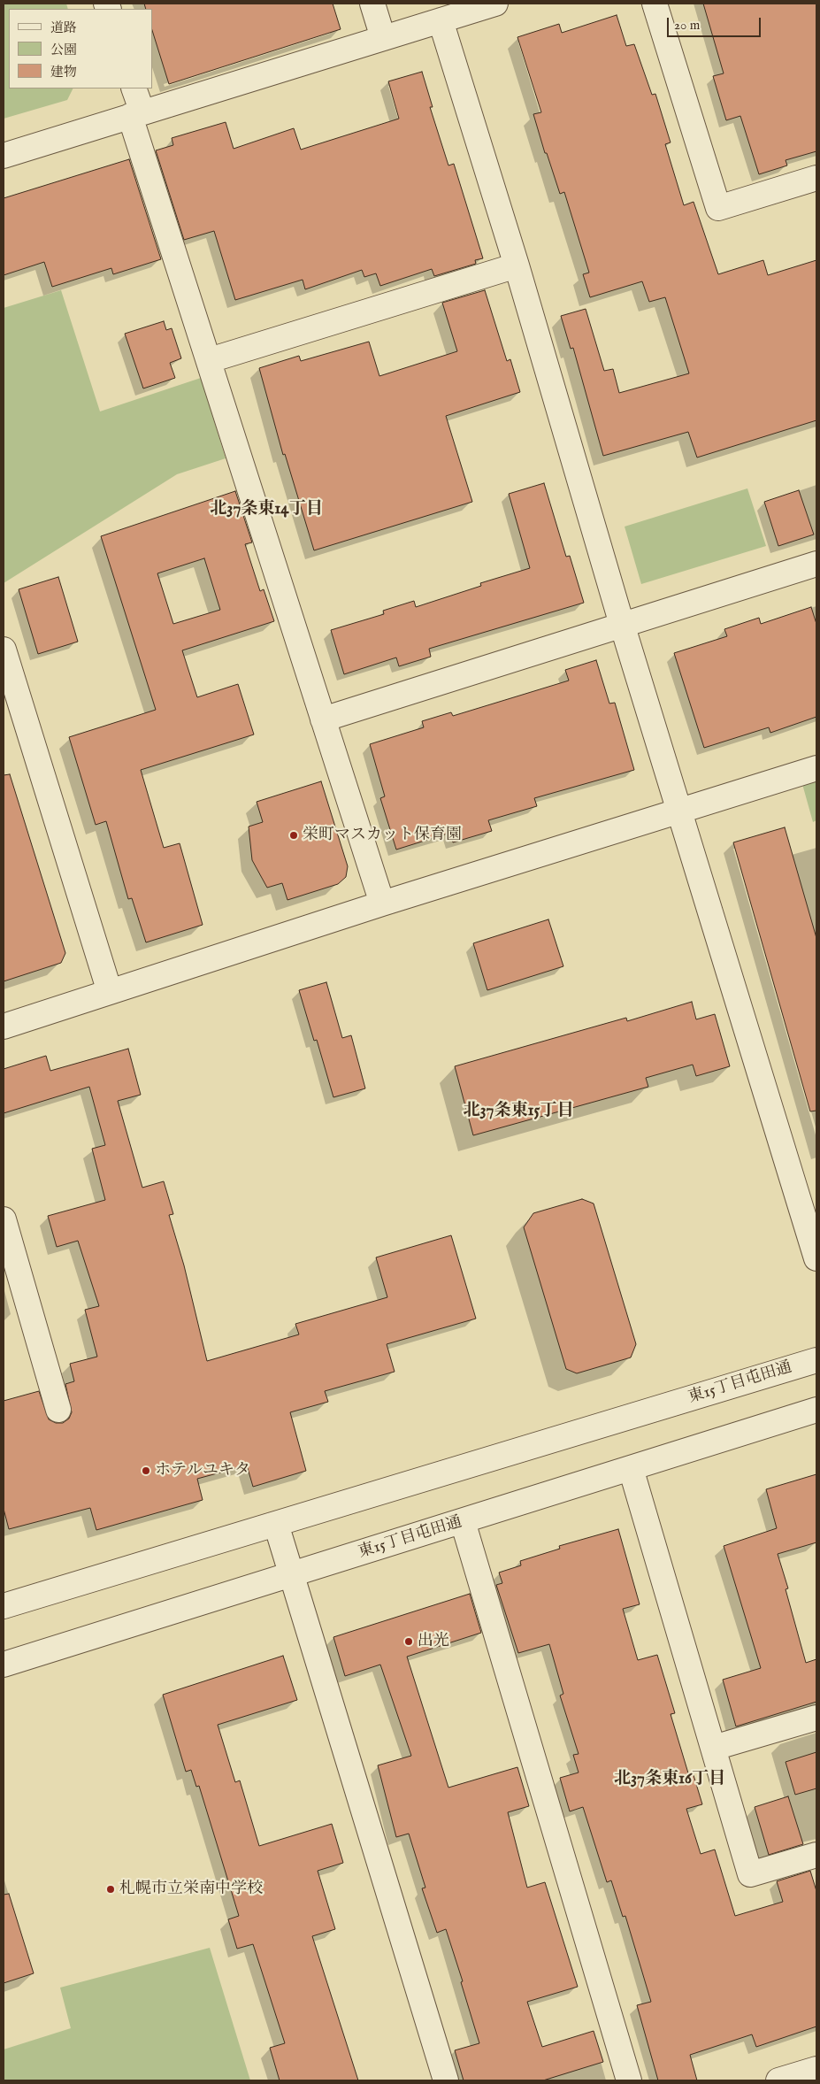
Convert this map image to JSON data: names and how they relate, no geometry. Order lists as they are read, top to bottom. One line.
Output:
{"streets":{"street":["東15丁目屯田通"]},"districts":["北37条東14丁目","北37条東15丁目","北37条東16丁目"],"places":["栄町マスカット保育園","ホテルユキタ","出光","札幌市立栄南中学校"],"legend":["道路","公園","建物"],"scale_bar":"20 m"}
